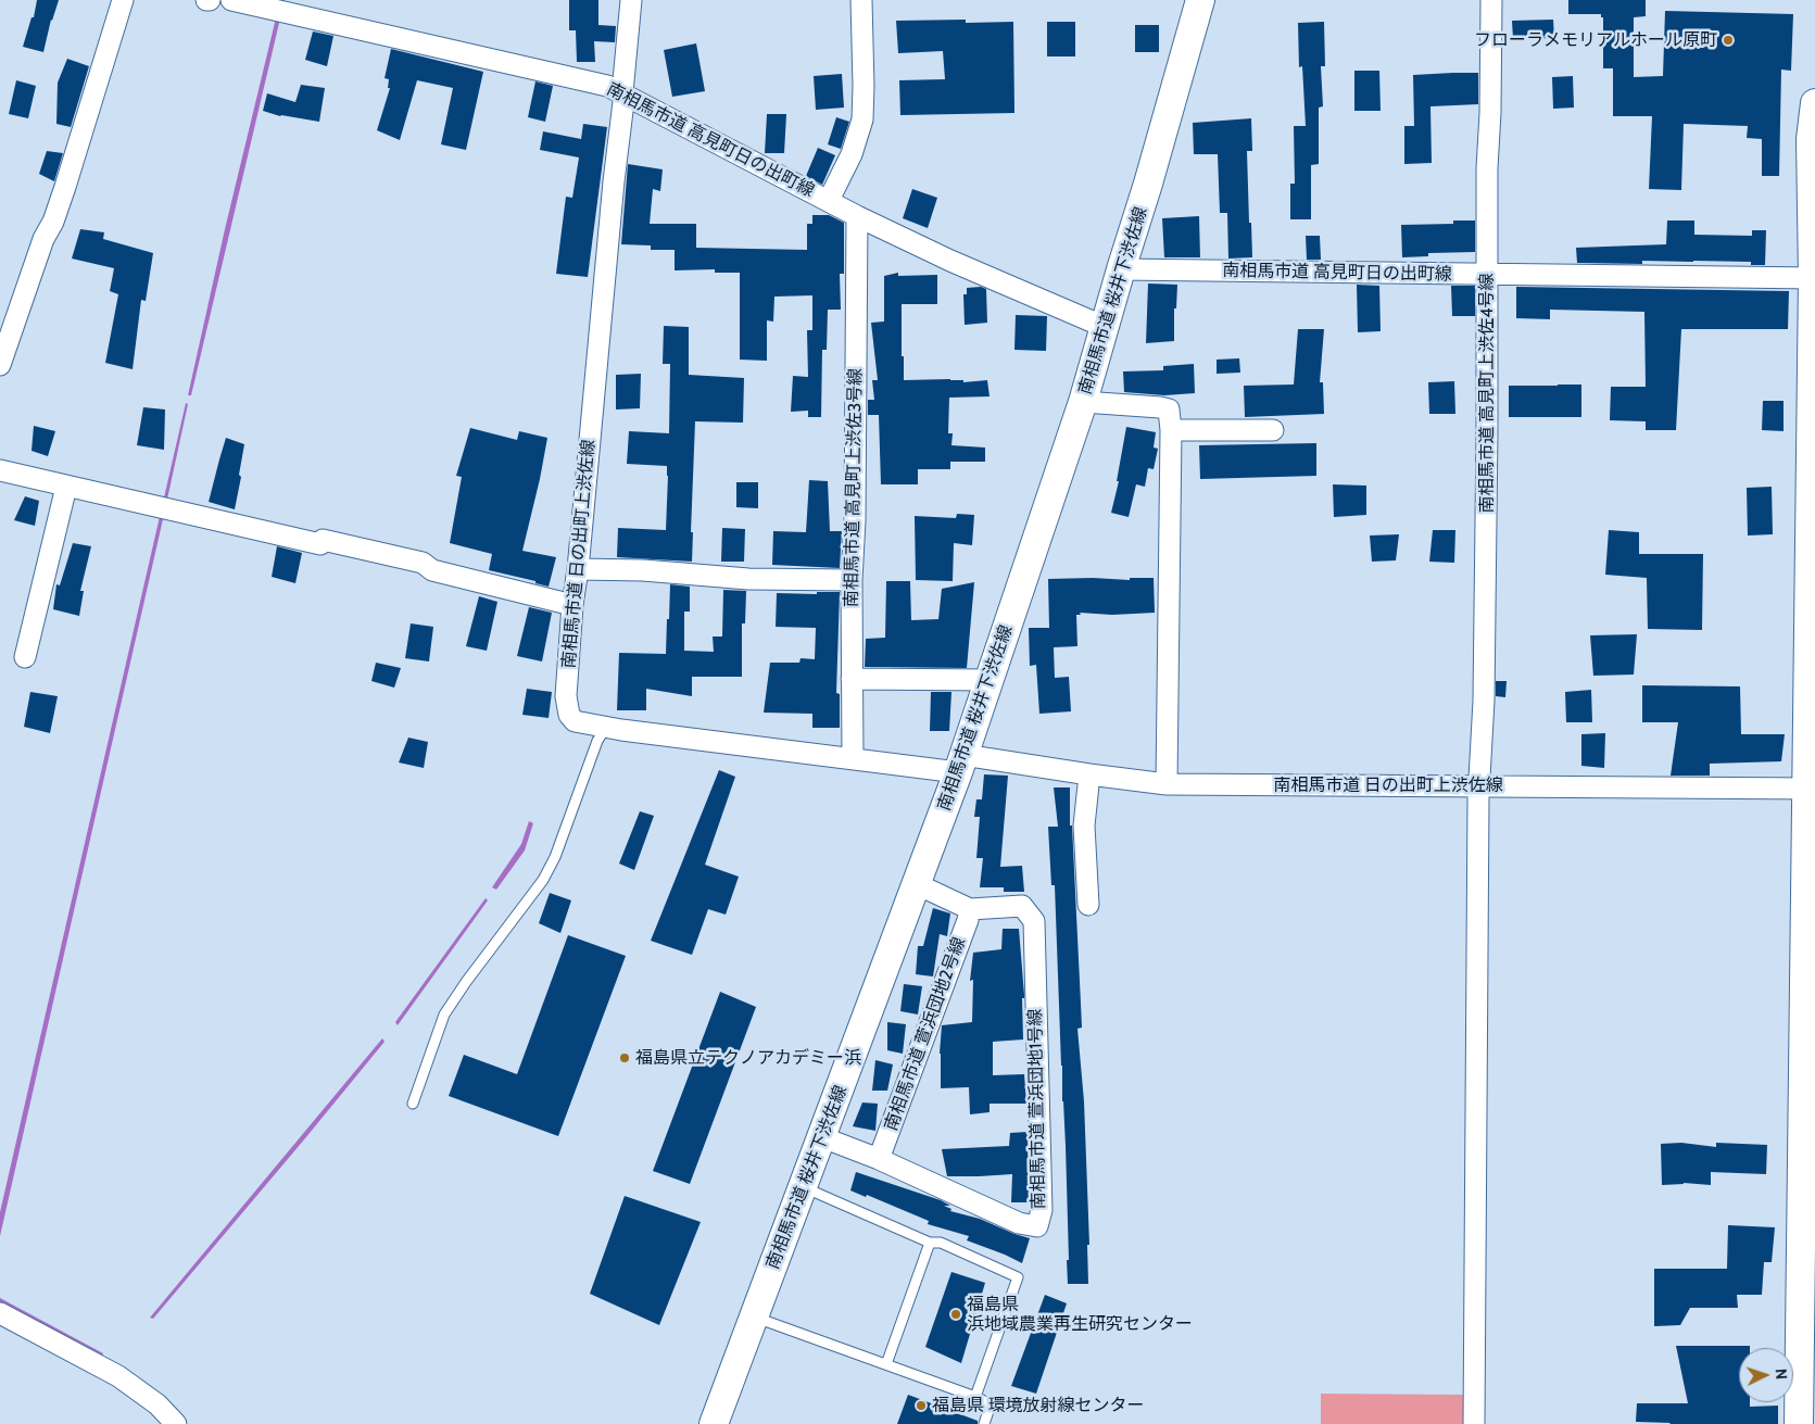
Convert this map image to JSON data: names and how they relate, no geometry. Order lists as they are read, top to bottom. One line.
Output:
{"streets":{"street":["南相馬市道 高見町日の出町線","南相馬市道 桜井下渋佐線","南相馬市道 高見町上渋佐4号線","南相馬市道 高見町上渋佐3号線","南相馬市道 日の出町上渋佐線","南相馬市道 萱浜団地2号線","南相馬市道 萱浜団地1号線"]},"crossings":[["南相馬市道 高見町日の出町線","南相馬市道 桜井下渋佐線"],["南相馬市道 高見町日の出町線","南相馬市道 高見町上渋佐4号線"],["南相馬市道 高見町日の出町線","南相馬市道 高見町上渋佐3号線"],["南相馬市道 高見町日の出町線","南相馬市道 日の出町上渋佐線"],["南相馬市道 桜井下渋佐線","南相馬市道 日の出町上渋佐線"],["南相馬市道 桜井下渋佐線","南相馬市道 萱浜団地1号線"],["南相馬市道 高見町上渋佐4号線","南相馬市道 日の出町上渋佐線"],["南相馬市道 高見町上渋佐3号線","南相馬市道 日の出町上渋佐線"],["南相馬市道 萱浜団地2号線","南相馬市道 萱浜団地1号線"]],"places":["フローラメモリアルホール原町","福島県立テクノアカデミー浜","福島県 浜地域農業再生研究センター","福島県 環境放射線センター"],"north":"right"}
